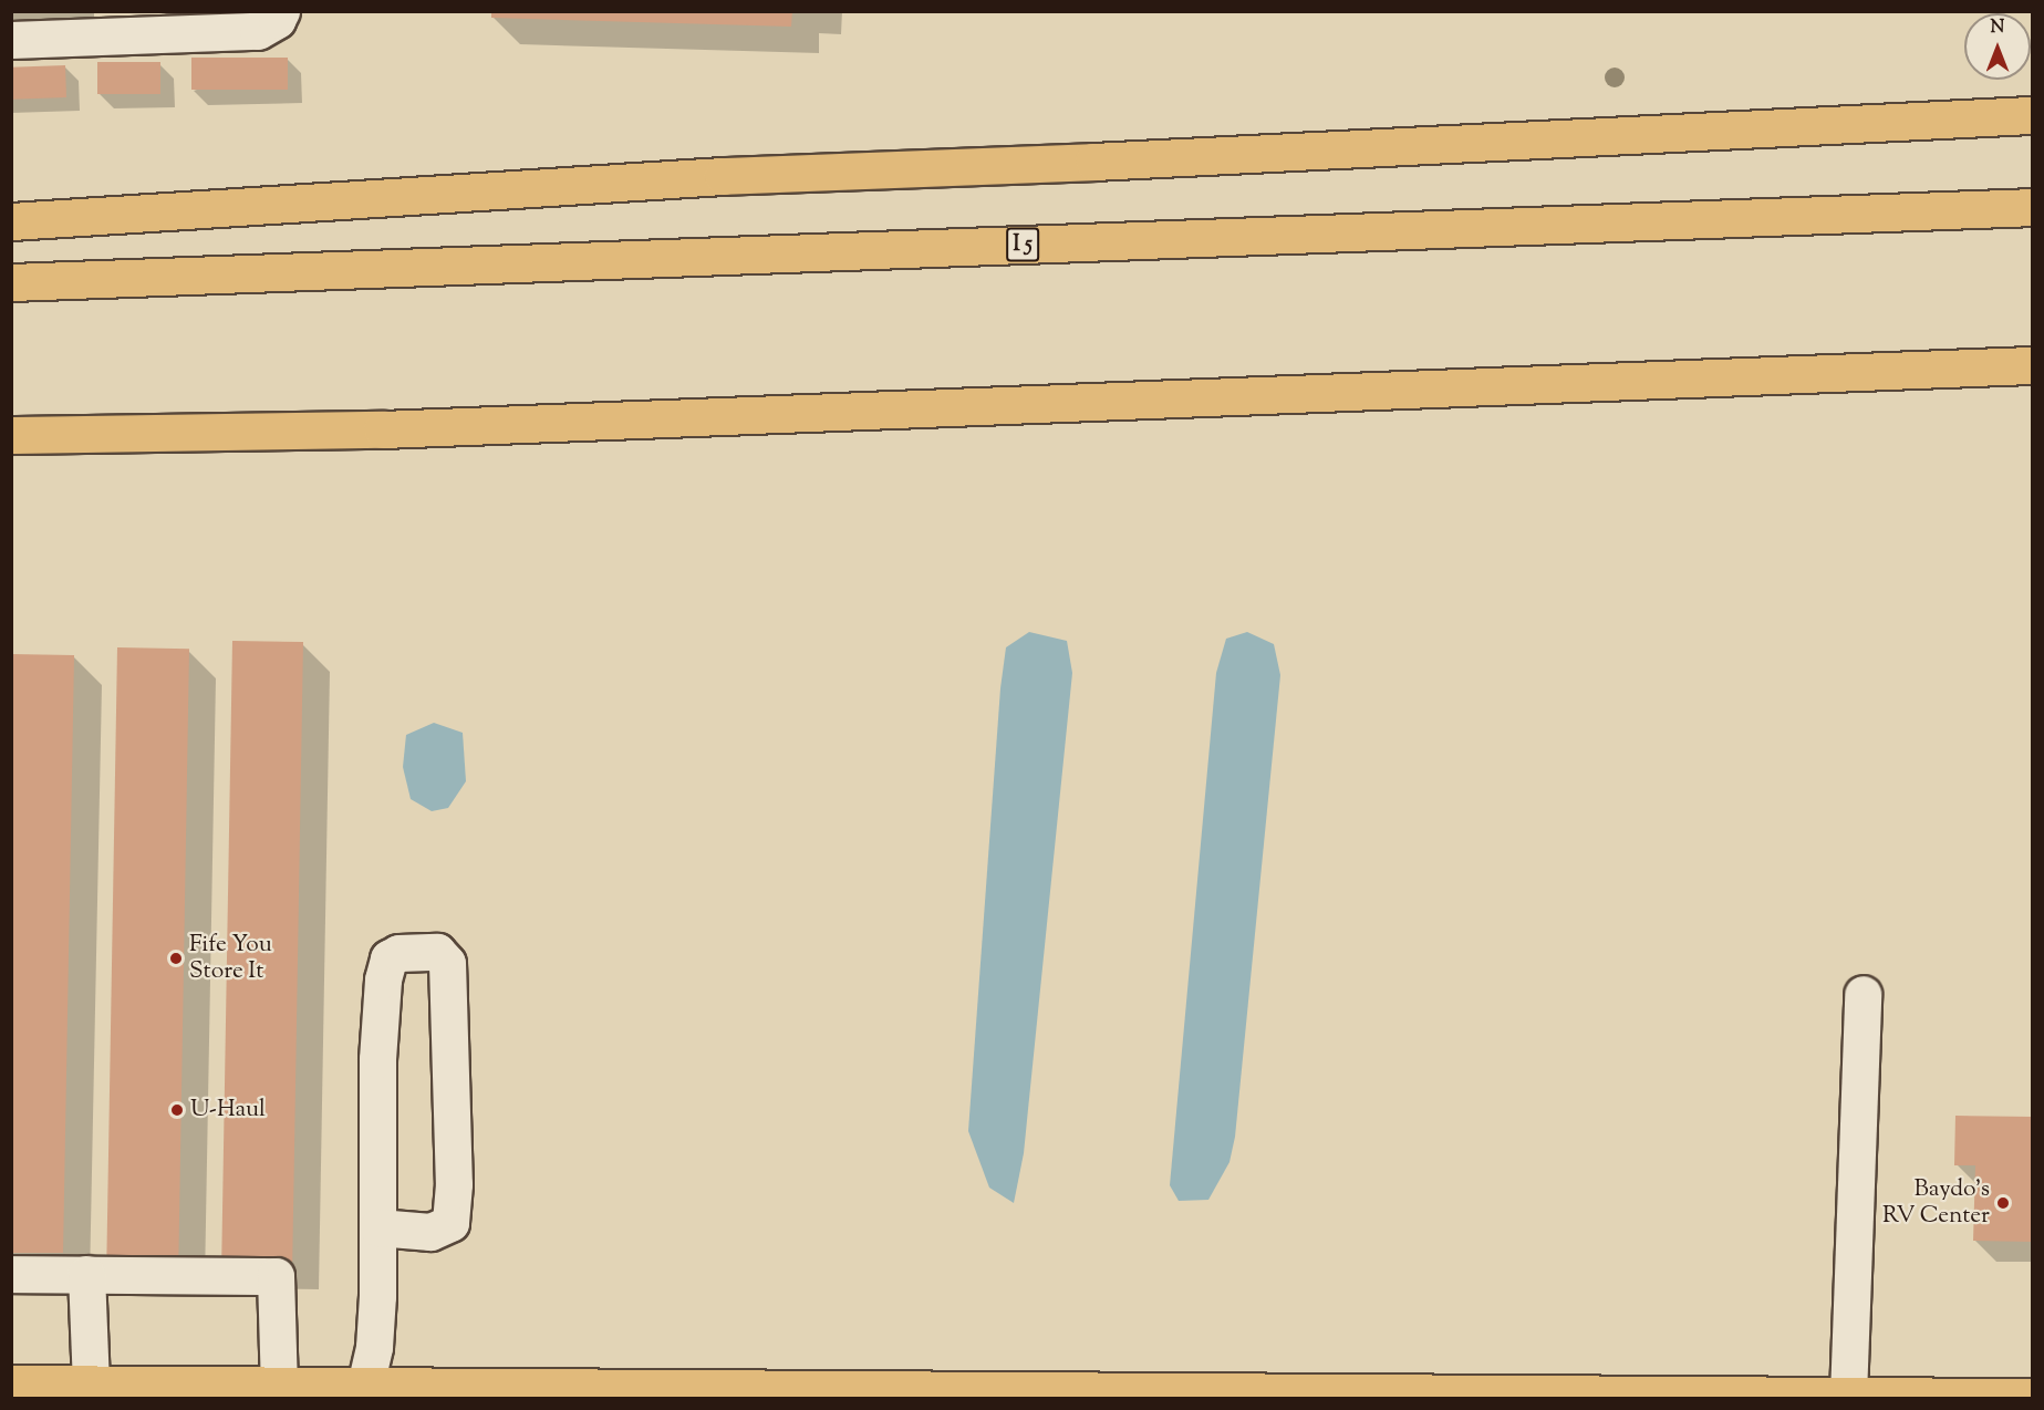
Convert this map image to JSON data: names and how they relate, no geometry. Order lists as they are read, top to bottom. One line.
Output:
{"streets":{"main road":["I 5"]},"places":["Fife You Store It","U-Haul","Baydo's RV Center"],"north":"top"}
